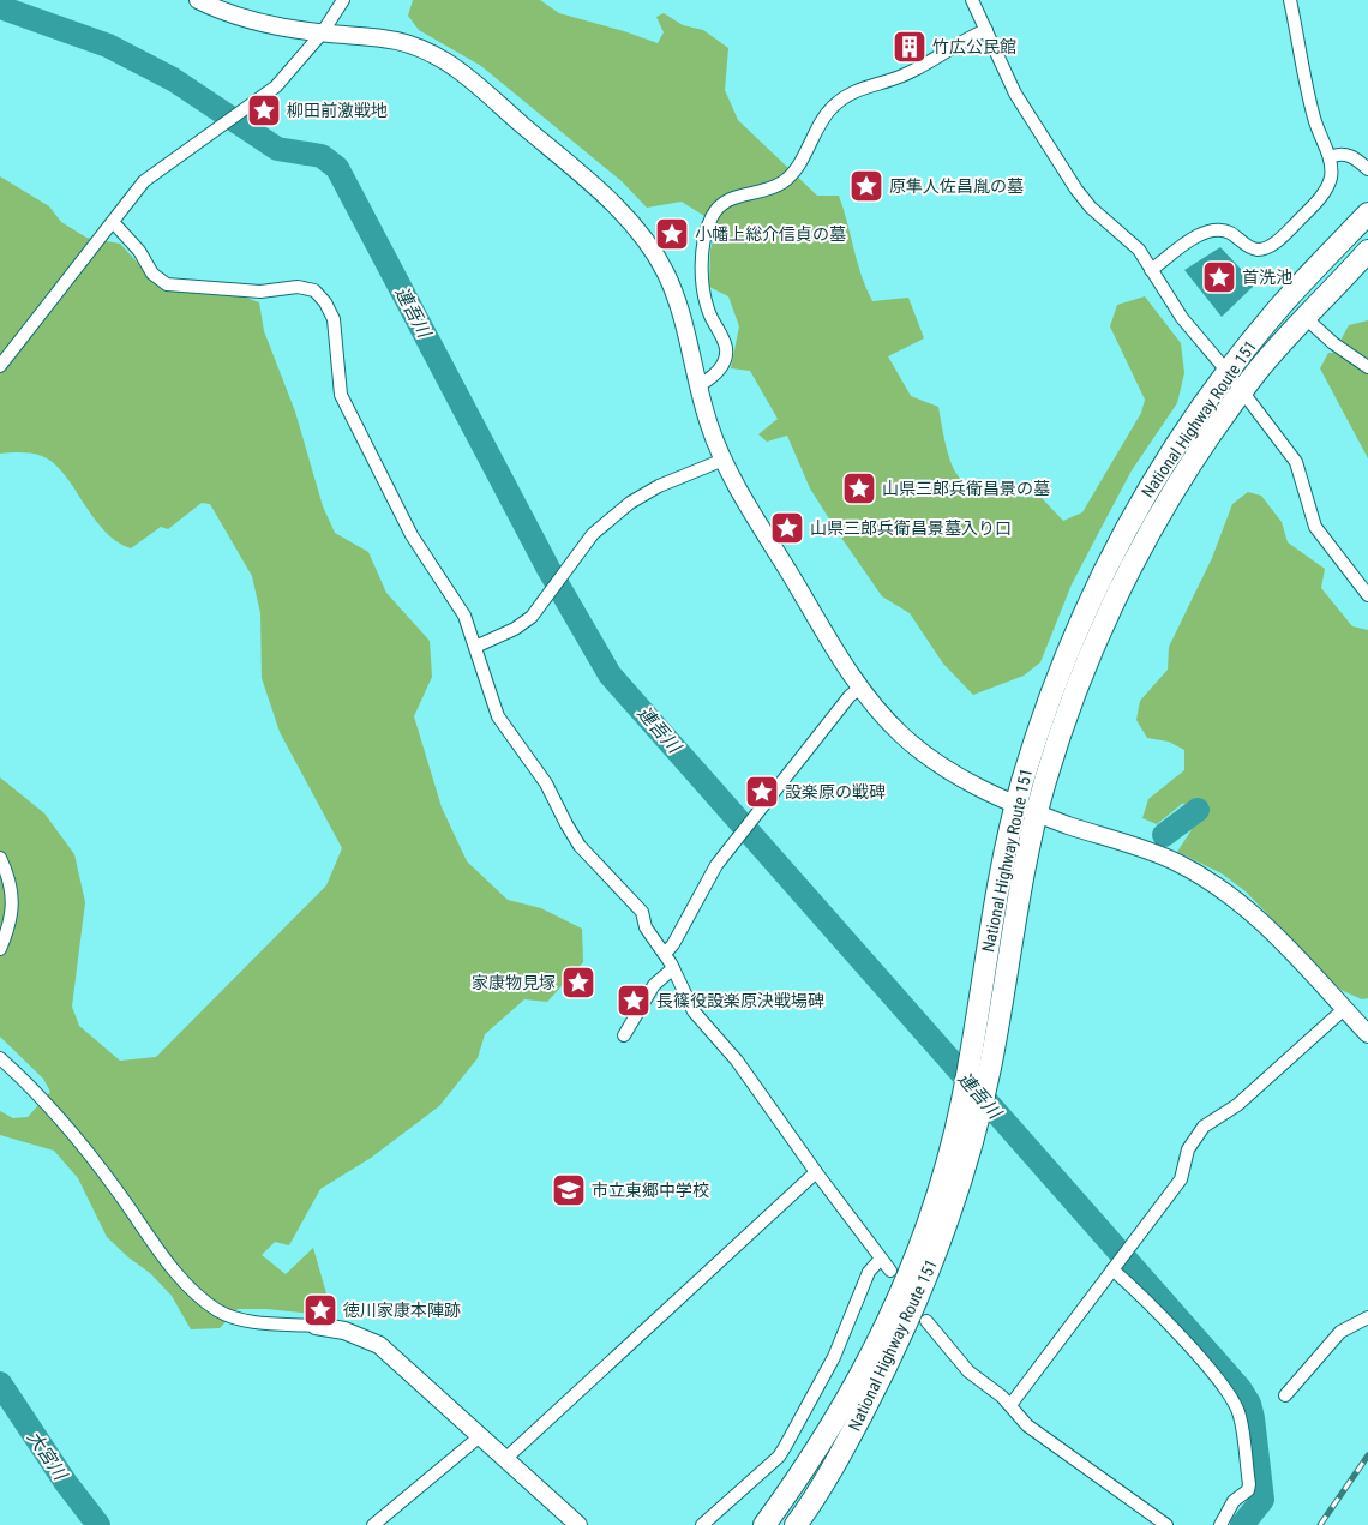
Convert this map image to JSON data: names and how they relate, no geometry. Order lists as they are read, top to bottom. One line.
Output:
{"streets":{"highway":["National Highway Route 151"]},"water":["連吾川","大宮川"],"places":{"building":["竹広公民館"],"place":["柳田前激戦地","原隼人佐昌胤の墓","小幡上総介信貞の墓","首洗池","山県三郎兵衛昌景の墓","山県三郎兵衛昌景墓入り口","設楽原の戦碑","家康物見塚","長篠役設楽原決戦場碑","徳川家康本陣跡"],"school or university":["市立東郷中学校"]}}
